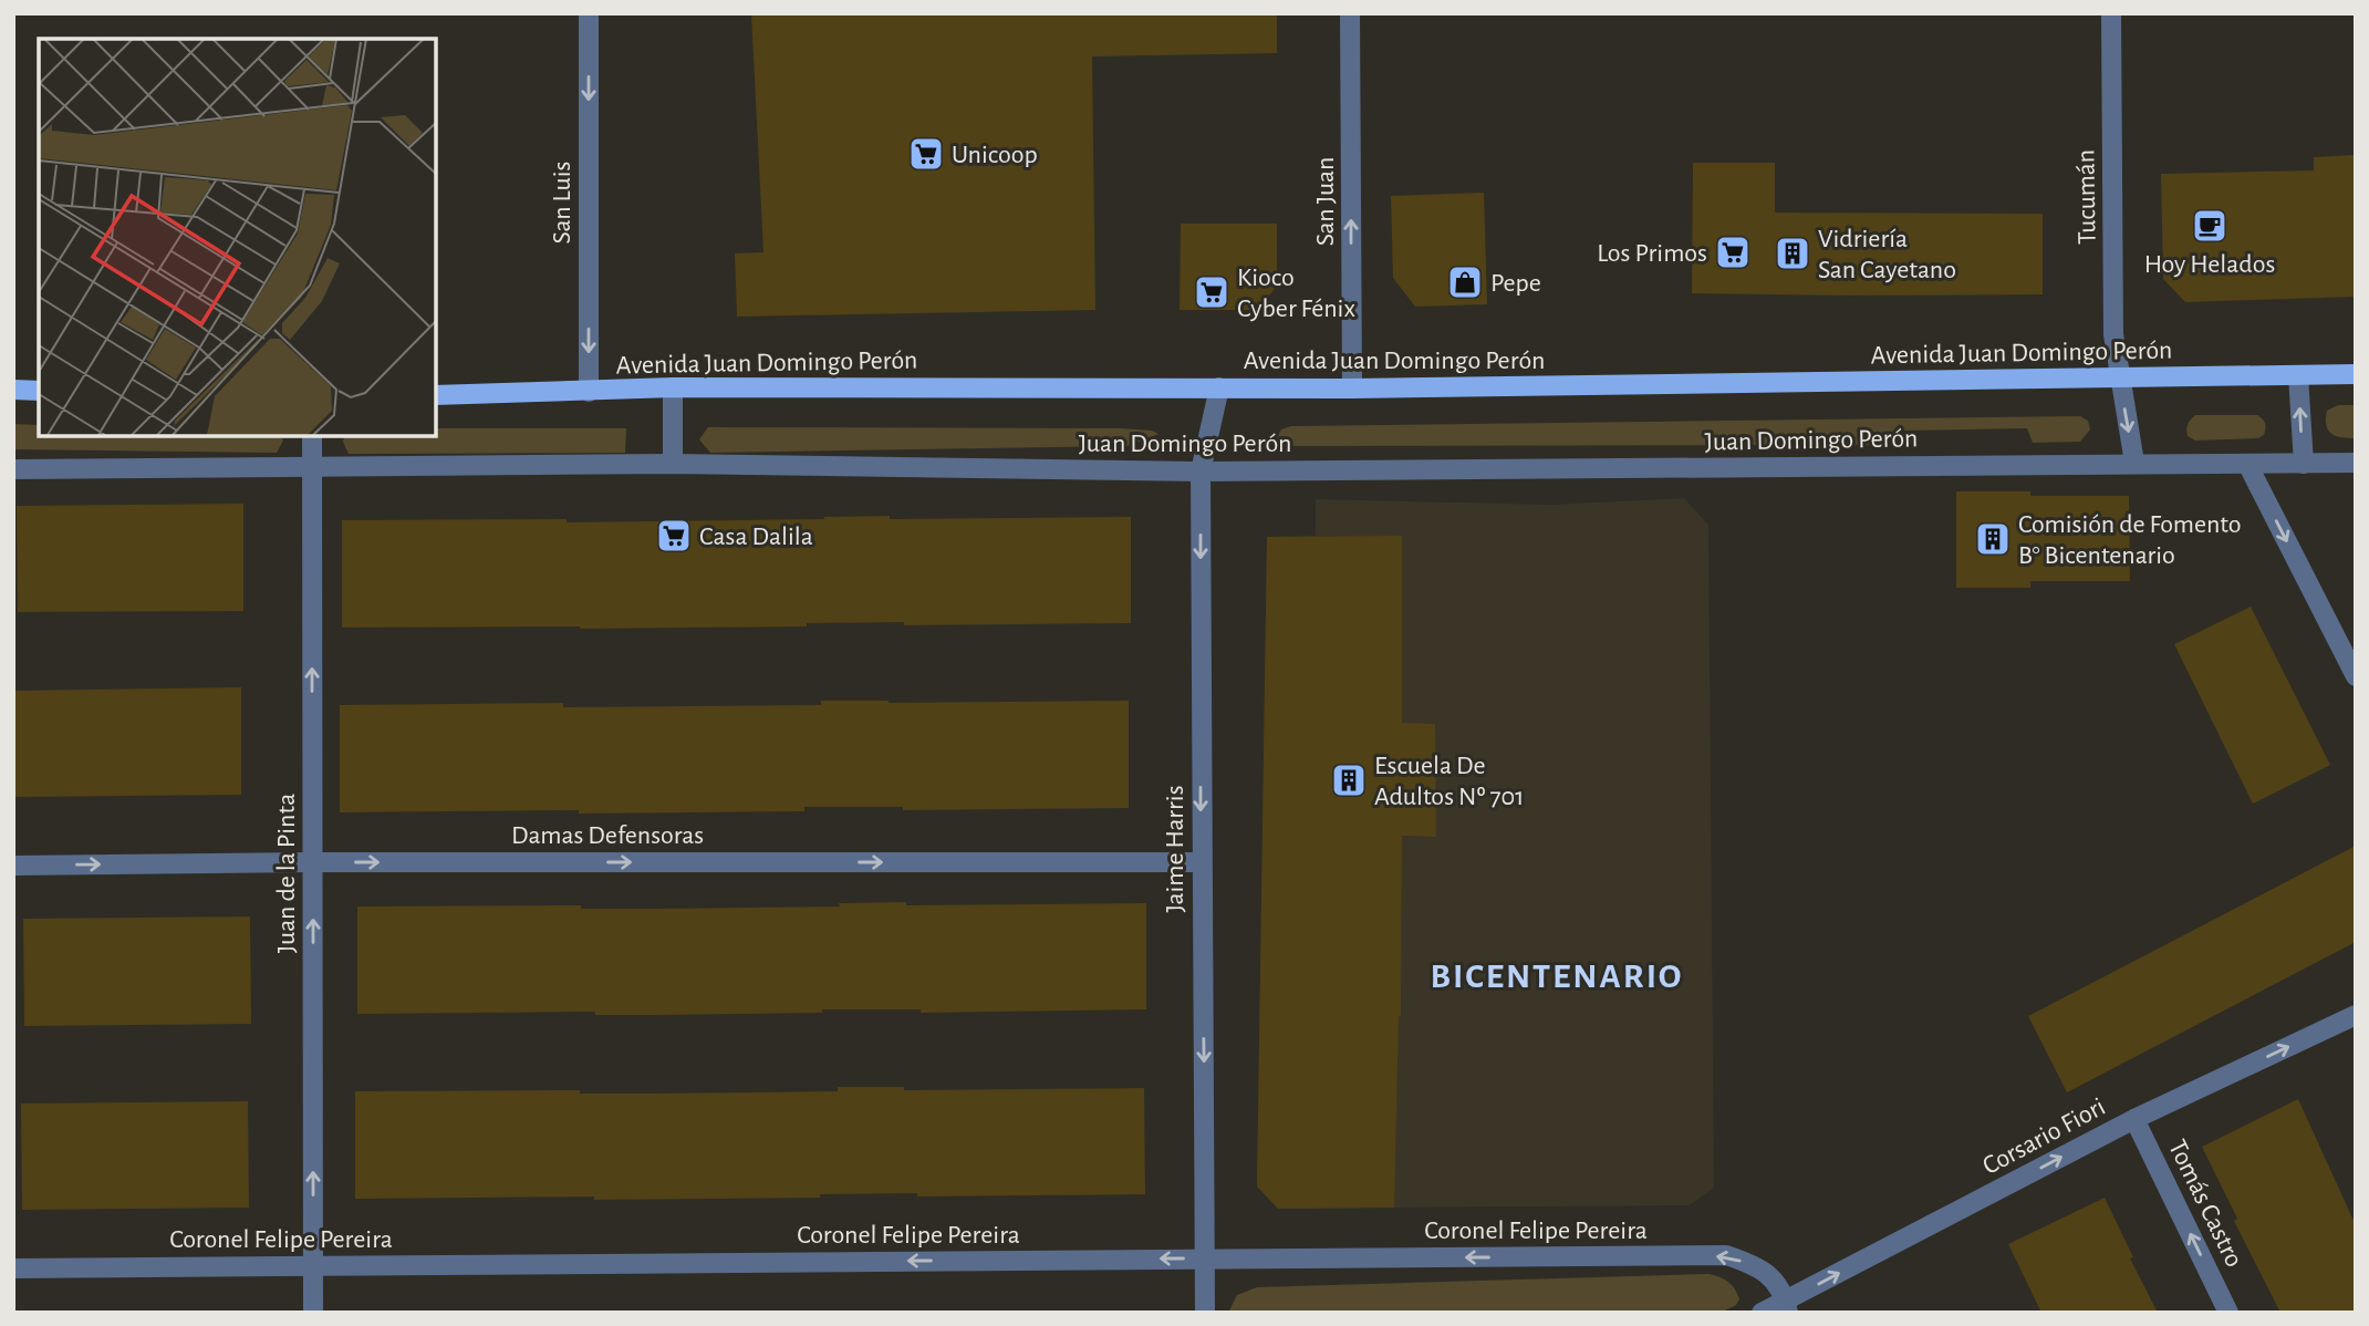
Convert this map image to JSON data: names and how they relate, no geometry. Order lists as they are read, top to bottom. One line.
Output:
{"streets":{"main road":["Avenida Juan Domingo Perón"],"street":["Tucumán","San Juan","San Luis","Juan Domingo Perón","Damas Defensoras","Jaime Harris","Juan de la Pinta","Corsario Fiori","Tomás Castro","Coronel Felipe Pereira"]},"crossings":[["Tucumán","Avenida Juan Domingo Perón"],["Tucumán","Juan Domingo Perón"],["San Juan","Avenida Juan Domingo Perón"],["San Luis","Avenida Juan Domingo Perón"],["Avenida Juan Domingo Perón","Jaime Harris"],["Juan Domingo Perón","Jaime Harris"],["Juan Domingo Perón","Juan de la Pinta"],["Damas Defensoras","Jaime Harris"],["Damas Defensoras","Juan de la Pinta"],["Jaime Harris","Coronel Felipe Pereira"],["Juan de la Pinta","Coronel Felipe Pereira"],["Corsario Fiori","Tomás Castro"],["Corsario Fiori","Coronel Felipe Pereira"]],"one_way":["San Juan","San Luis","Damas Defensoras","Jaime Harris","Juan de la Pinta","Corsario Fiori","Tomás Castro","Coronel Felipe Pereira"],"districts":["BICENTENARIO"],"places":{"supermarket":["Unicoop","Los Primos","Kioco Cyber Fénix","Casa Dalila"],"cafe":["Hoy Helados"],"building":["Vidriería San Cayetano","Comisión de Fomento B° Bicentenario","Escuela De Adultos Nº 701"],"shop":["Pepe"]}}
